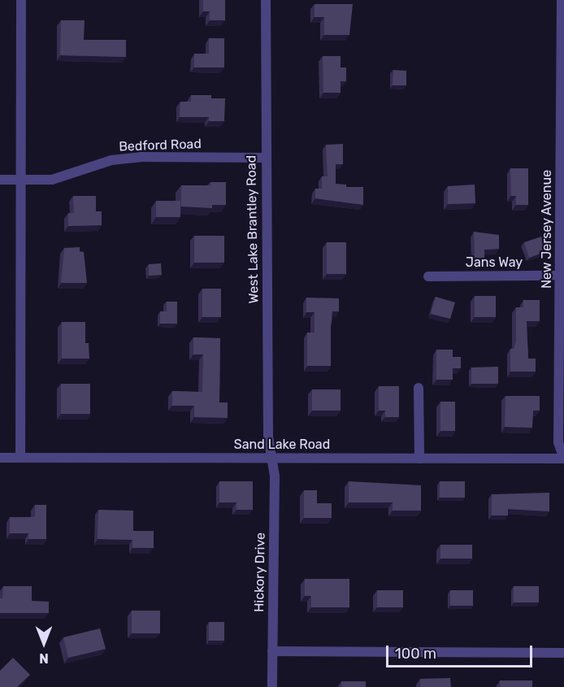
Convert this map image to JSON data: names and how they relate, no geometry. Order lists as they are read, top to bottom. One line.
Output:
{"streets":{"street":["Bedford Road","West Lake Brantley Road","New Jersey Avenue","Jans Way","Sand Lake Road","Hickory Drive"]},"crossings":[["Bedford Road","West Lake Brantley Road"],["West Lake Brantley Road","Sand Lake Road"],["West Lake Brantley Road","Hickory Drive"],["New Jersey Avenue","Jans Way"],["New Jersey Avenue","Sand Lake Road"],["Sand Lake Road","Hickory Drive"]],"scale_bar":"100 m","north":"bottom"}
